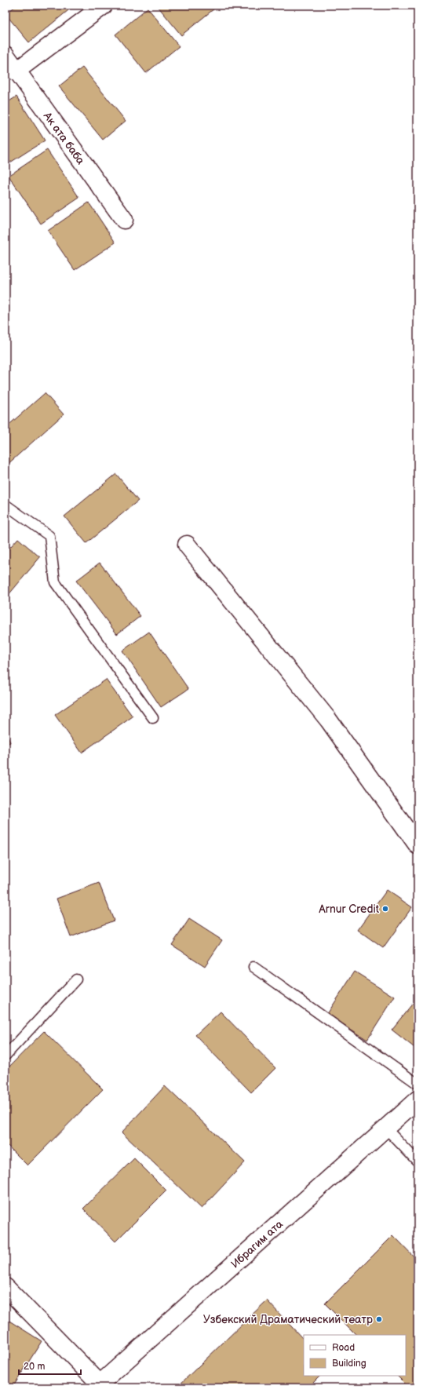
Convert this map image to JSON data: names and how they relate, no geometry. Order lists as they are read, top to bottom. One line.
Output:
{"streets":{"street":["Ак ата баба","Ибрагим ата"]},"places":["Arnur Credit","Узбекский Драматический театр"],"legend":["Road","Building"],"scale_bar":"20 m"}
